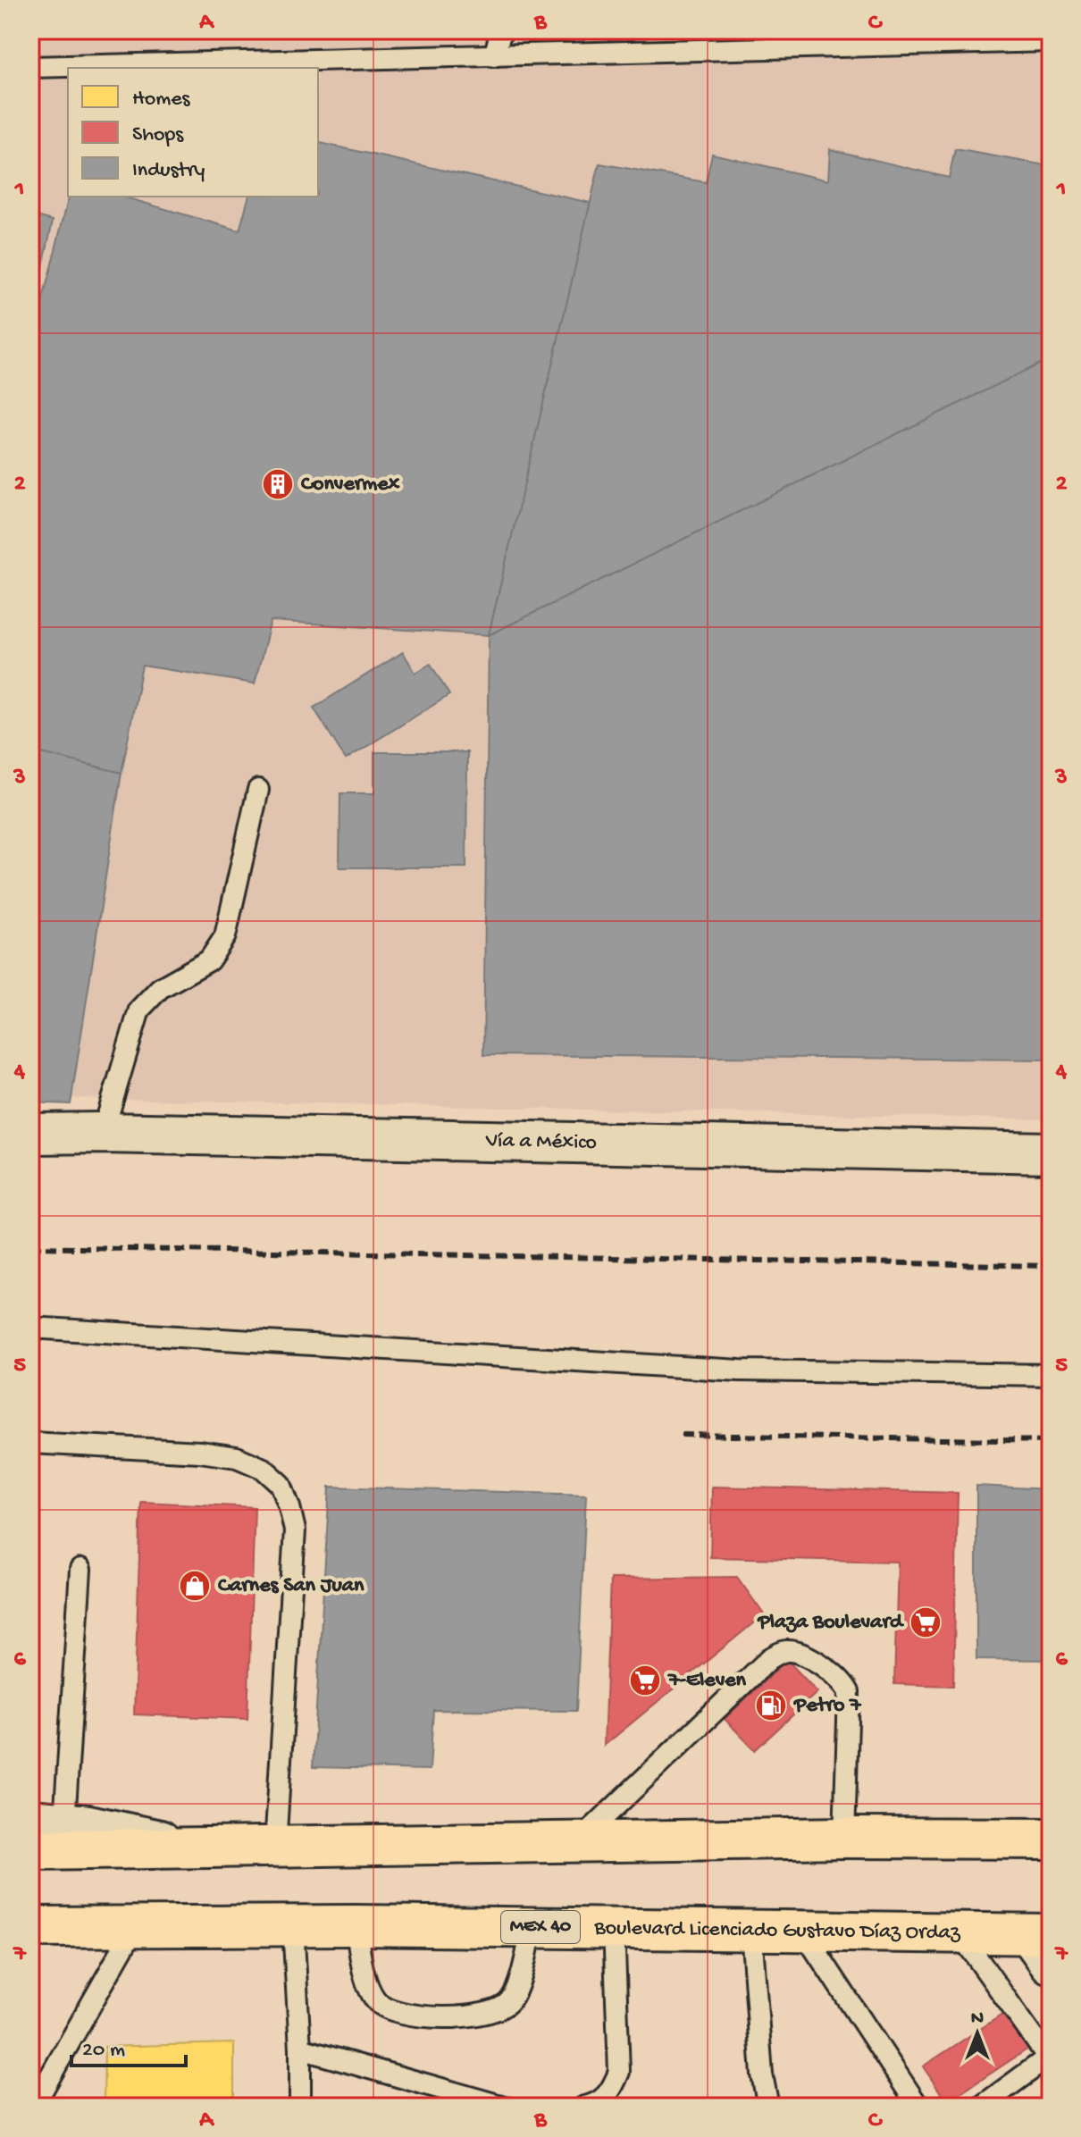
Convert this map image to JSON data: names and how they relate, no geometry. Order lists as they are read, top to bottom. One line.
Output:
{"streets":{"main road":["MEX 40","Boulevard Licenciado Gustavo Díaz Ordaz"],"street":["Vía a México"]},"places":{"building":["Convermex"],"shop":["Carnes San Juan"],"supermarket":["Plaza Boulevard","7-Eleven"],"fuel station":["Petro 7"]},"legend":["Homes","Shops","Industry"],"scale_bar":"20 m","north":"top","grid":{"columns":["A","B","C"],"rows":["1","2","3","4","5","6","7"]}}
